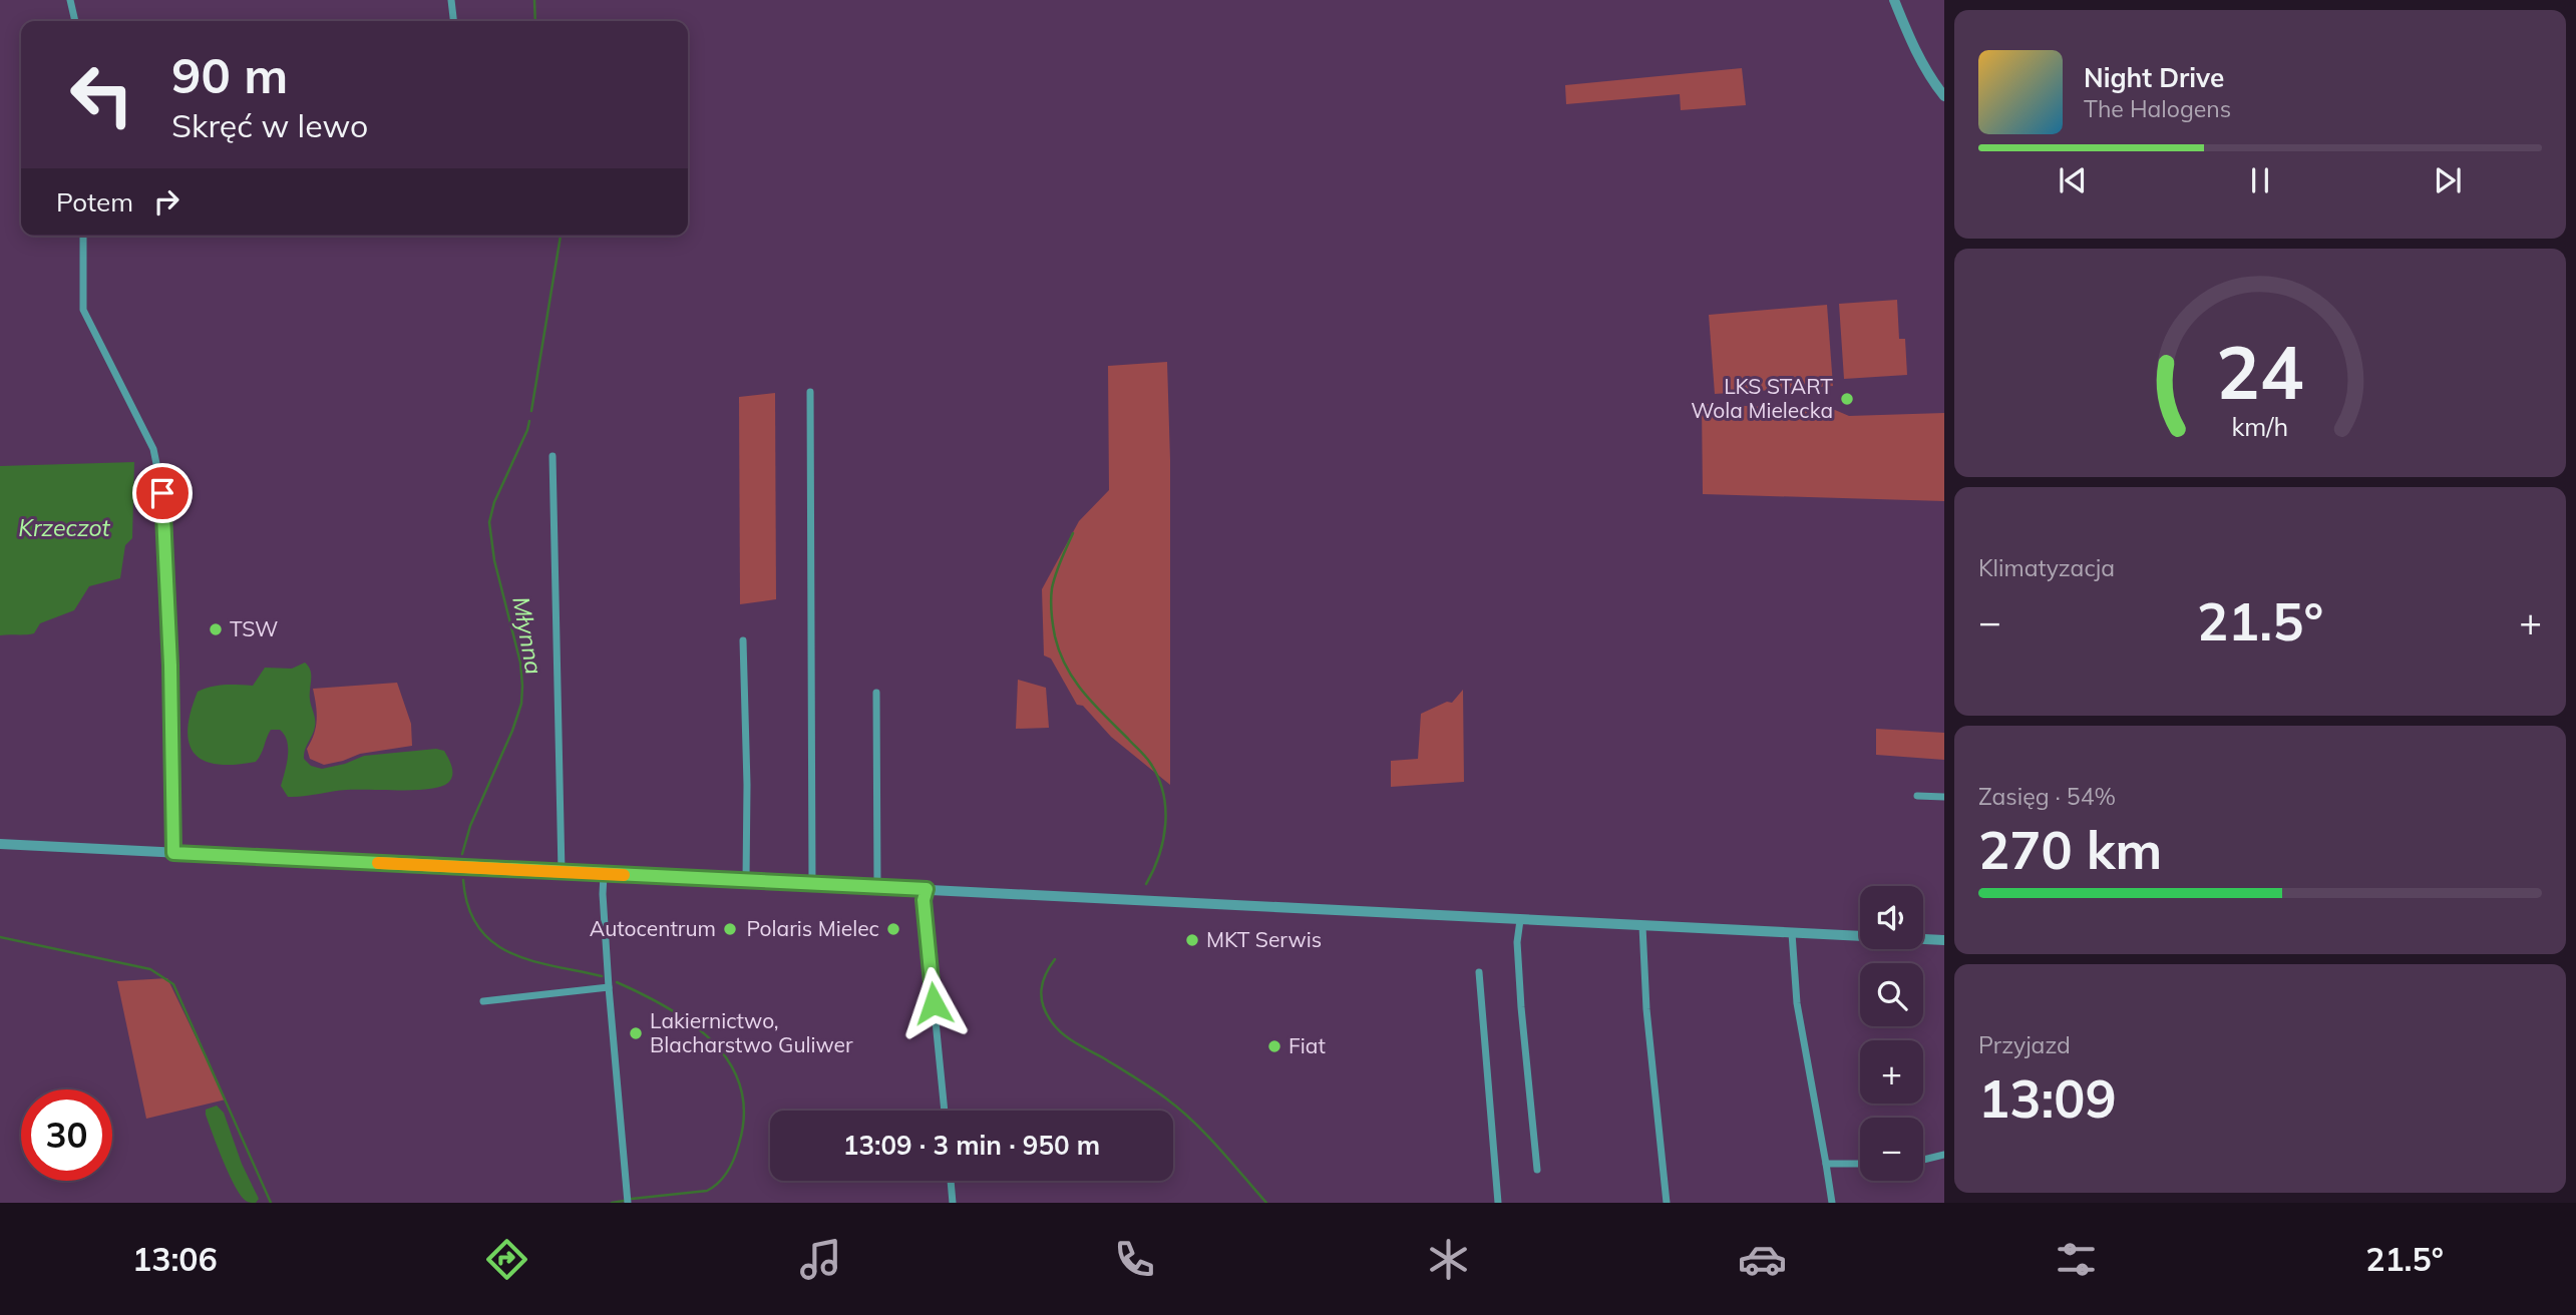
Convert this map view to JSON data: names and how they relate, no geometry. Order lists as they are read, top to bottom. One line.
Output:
{"water":["Krzeczot","Młynna"],"places":["LKS START Wola Mielecka","TSW","Autocentrum","Polaris Mielec","MKT Serwis","Lakiernictwo, Blacharstwo Guliwer","Fiat"],"page":{"turn":["90 m","Skręć w lewo"],"song":["Night Drive","The Halogens"],"then":"Potem","tile":["Klimatyzacja",["Zasięg · 54%","270 km"],["Przyjazd","13:09"]],"heat":["−","21.5°","+"],"map_buttons":["+","−"],"limit":"30","trip":"13:09 · 3 min · 950 m","tabs":["13:06","21.5°"],"gauge":["24","km/h"]}}
